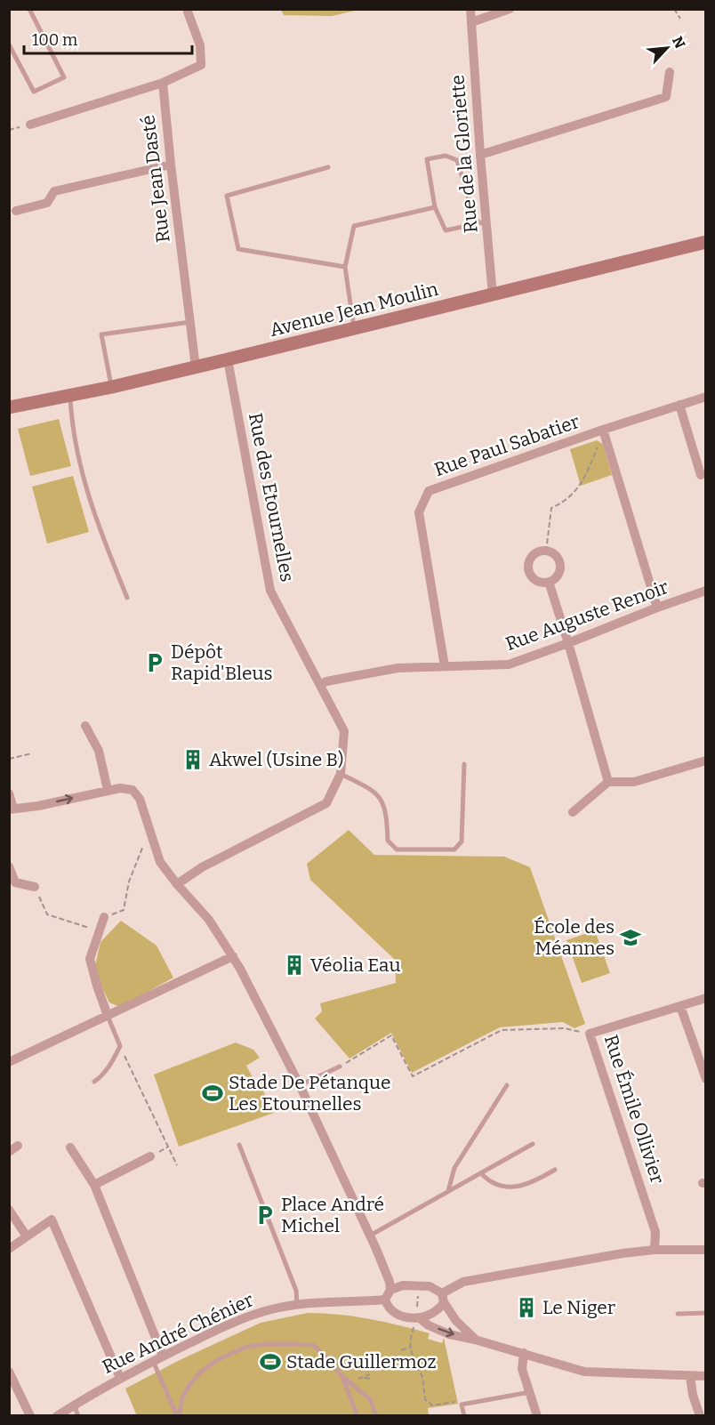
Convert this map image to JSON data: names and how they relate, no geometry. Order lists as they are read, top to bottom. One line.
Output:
{"streets":{"main road":["Avenue Jean Moulin"],"street":["Rue de la Gloriette","Rue Jean Dasté","Rue Paul Sabatier","Rue des Etournelles","Rue Auguste Renoir","Rue Émile Ollivier","Rue André Chénier"]},"crossings":[["Rue de la Gloriette","Avenue Jean Moulin"],["Rue Jean Dasté","Avenue Jean Moulin"],["Avenue Jean Moulin","Rue des Etournelles"],["Rue Paul Sabatier","Rue Auguste Renoir"],["Rue des Etournelles","Rue Auguste Renoir"]],"places":{"parking":["Dépôt Rapid'Bleus","Place André Michel"],"building":["Akwel (Usine B)","Véolia Eau","Le Niger"],"school or university":["École des Méannes"],"sports":["Stade De Pétanque Les Etournelles","Stade Guillermoz"]},"scale_bar":"100 m","north":"top right"}
